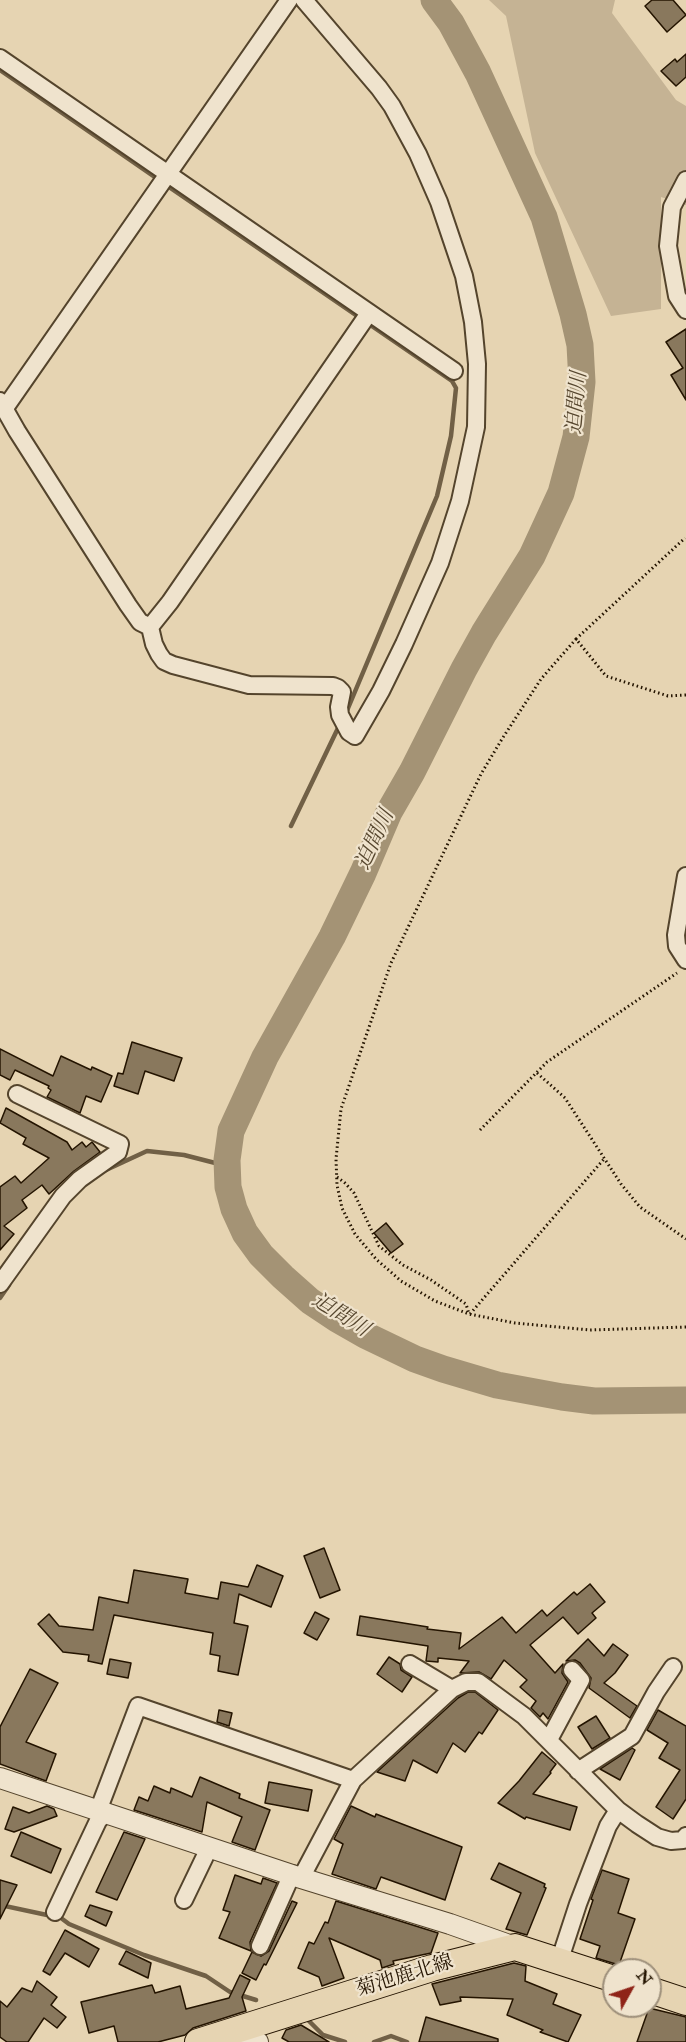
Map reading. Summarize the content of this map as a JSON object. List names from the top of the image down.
{
  "streets": {
    "main road": ["菊池鹿北線"]
  },
  "water": ["迫間川"],
  "north": "top right"
}
